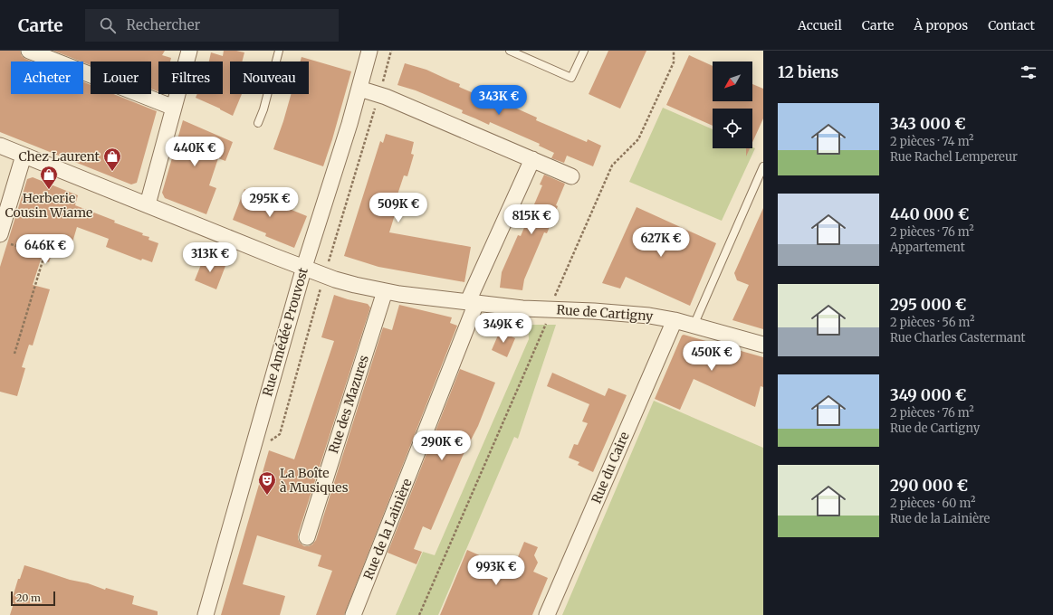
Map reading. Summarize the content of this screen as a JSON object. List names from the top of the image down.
{
  "streets": {
    "street": [
      "Rue de Cartigny",
      "Rue Amédée Prouvost",
      "Rue des Mazures",
      "Rue du Caire",
      "Rue de la Lainière"
    ]
  },
  "crossings": [
    ["Rue de Cartigny", "Rue Amédée Prouvost"],
    ["Rue de Cartigny", "Rue des Mazures"],
    ["Rue de Cartigny", "Rue du Caire"],
    ["Rue de Cartigny", "Rue de la Lainière"]
  ],
  "places": {
    "shop": ["Chez Laurent", "Herberie Cousin Wiame"],
    "theatre": ["La Boîte à Musiques"]
  },
  "scale_bar": "20 m",
  "north": "bottom left",
  "page": {
    "header": "Carte",
    "search": "Rechercher",
    "nav": [
      "Accueil",
      "Carte",
      "À propos",
      "Contact"
    ],
    "heading": "12 biens",
    "chip": [
      "Acheter",
      "Louer",
      "Filtres",
      "Nouveau"
    ],
    "price": [
      "343K €",
      "440K €",
      "295K €",
      "509K €",
      "815K €",
      "627K €",
      "646K €",
      "313K €",
      "349K €",
      "450K €",
      "290K €",
      "993K €"
    ],
    "list": [
      {
        "name": "343 000 €",
        "note": "2 pièces · 74 m² · Rue Rachel Lempereur"
      },
      {
        "name": "440 000 €",
        "note": "2 pièces · 76 m² · Appartement"
      },
      {
        "name": "295 000 €",
        "note": "2 pièces · 56 m² · Rue Charles Castermant"
      },
      {
        "name": "349 000 €",
        "note": "2 pièces · 76 m² · Rue de Cartigny"
      },
      {
        "name": "290 000 €",
        "note": "2 pièces · 60 m² · Rue de la Lainière"
      }
    ],
    "scale": "20 m"
  }
}
